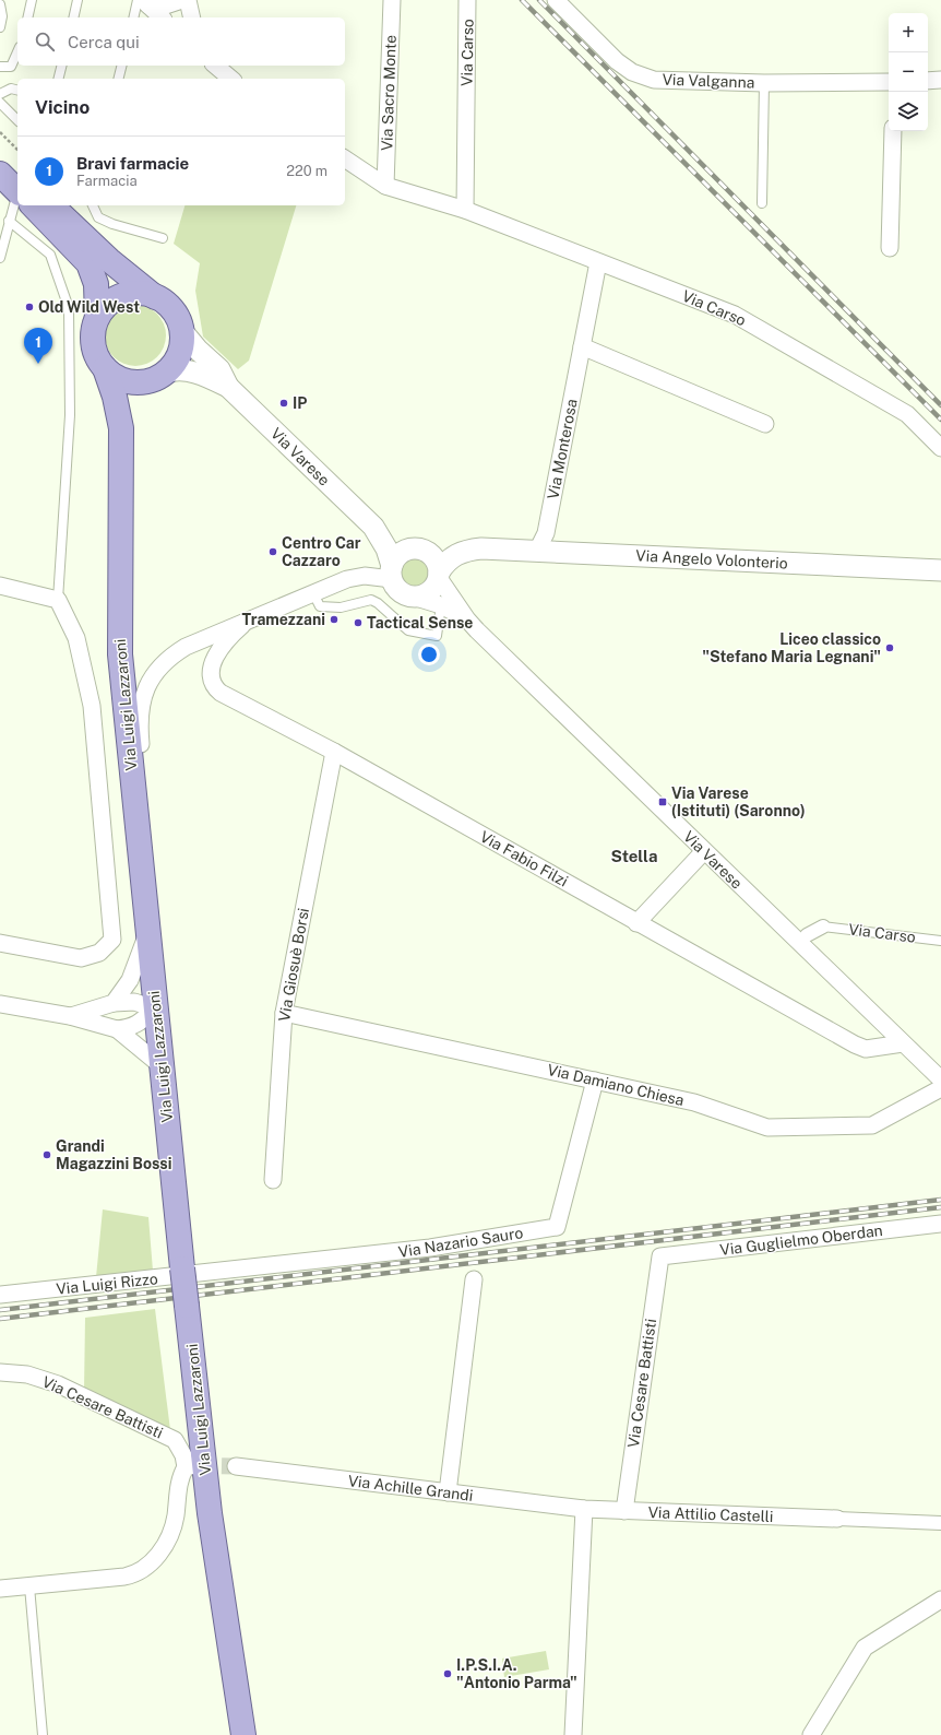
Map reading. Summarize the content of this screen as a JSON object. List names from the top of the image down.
{
  "streets": {
    "main road": ["Via Luigi Lazzaroni"],
    "street": [
      "Via Carso",
      "Via Valganna",
      "Via Sacro Monte",
      "Via Monterosa",
      "Via Varese",
      "Via Angelo Volonterio",
      "Via Fabio Filzi",
      "Via Giosuè Borsi",
      "Via Damiano Chiesa",
      "Via Guglielmo Oberdan",
      "Via Nazario Sauro",
      "Via Luigi Rizzo",
      "Via Cesare Battisti",
      "Via Achille Grandi",
      "Via Attilio Castelli"
    ]
  },
  "crossings": [
    ["Via Carso", "Via Sacro Monte"],
    ["Via Carso", "Via Monterosa"],
    ["Via Monterosa", "Via Angelo Volonterio"],
    ["Via Varese", "Via Angelo Volonterio"],
    ["Via Varese", "Via Luigi Lazzaroni"],
    ["Via Varese", "Via Fabio Filzi"],
    ["Via Fabio Filzi", "Via Giosuè Borsi"],
    ["Via Giosuè Borsi", "Via Damiano Chiesa"],
    ["Via Damiano Chiesa", "Via Nazario Sauro"],
    ["Via Guglielmo Oberdan", "Via Cesare Battisti"],
    ["Via Nazario Sauro", "Via Luigi Rizzo"],
    ["Via Cesare Battisti", "Via Attilio Castelli"],
    ["Via Achille Grandi", "Via Attilio Castelli"]
  ],
  "districts": ["Stella"],
  "places": {
    "other": [
      "Old Wild West",
      "IP",
      "Centro Car Cazzaro",
      "Tramezzani",
      "Tactical Sense",
      "Liceo classico \"Stefano Maria Legnani\"",
      "Grandi Magazzini Bossi",
      "I.P.S.I.A. \"Antonio Parma\""
    ],
    "transit": ["Via Varese (Istituti) (Saronno)"]
  },
  "page": {
    "map_buttons": ["+", "−"],
    "search": "Cerca qui",
    "heading": "Vicino",
    "list": [
      {
        "mark": "1",
        "name": "Bravi farmacie",
        "note": "Farmacia",
        "value": "220 m"
      }
    ],
    "pins": "1"
  }
}
